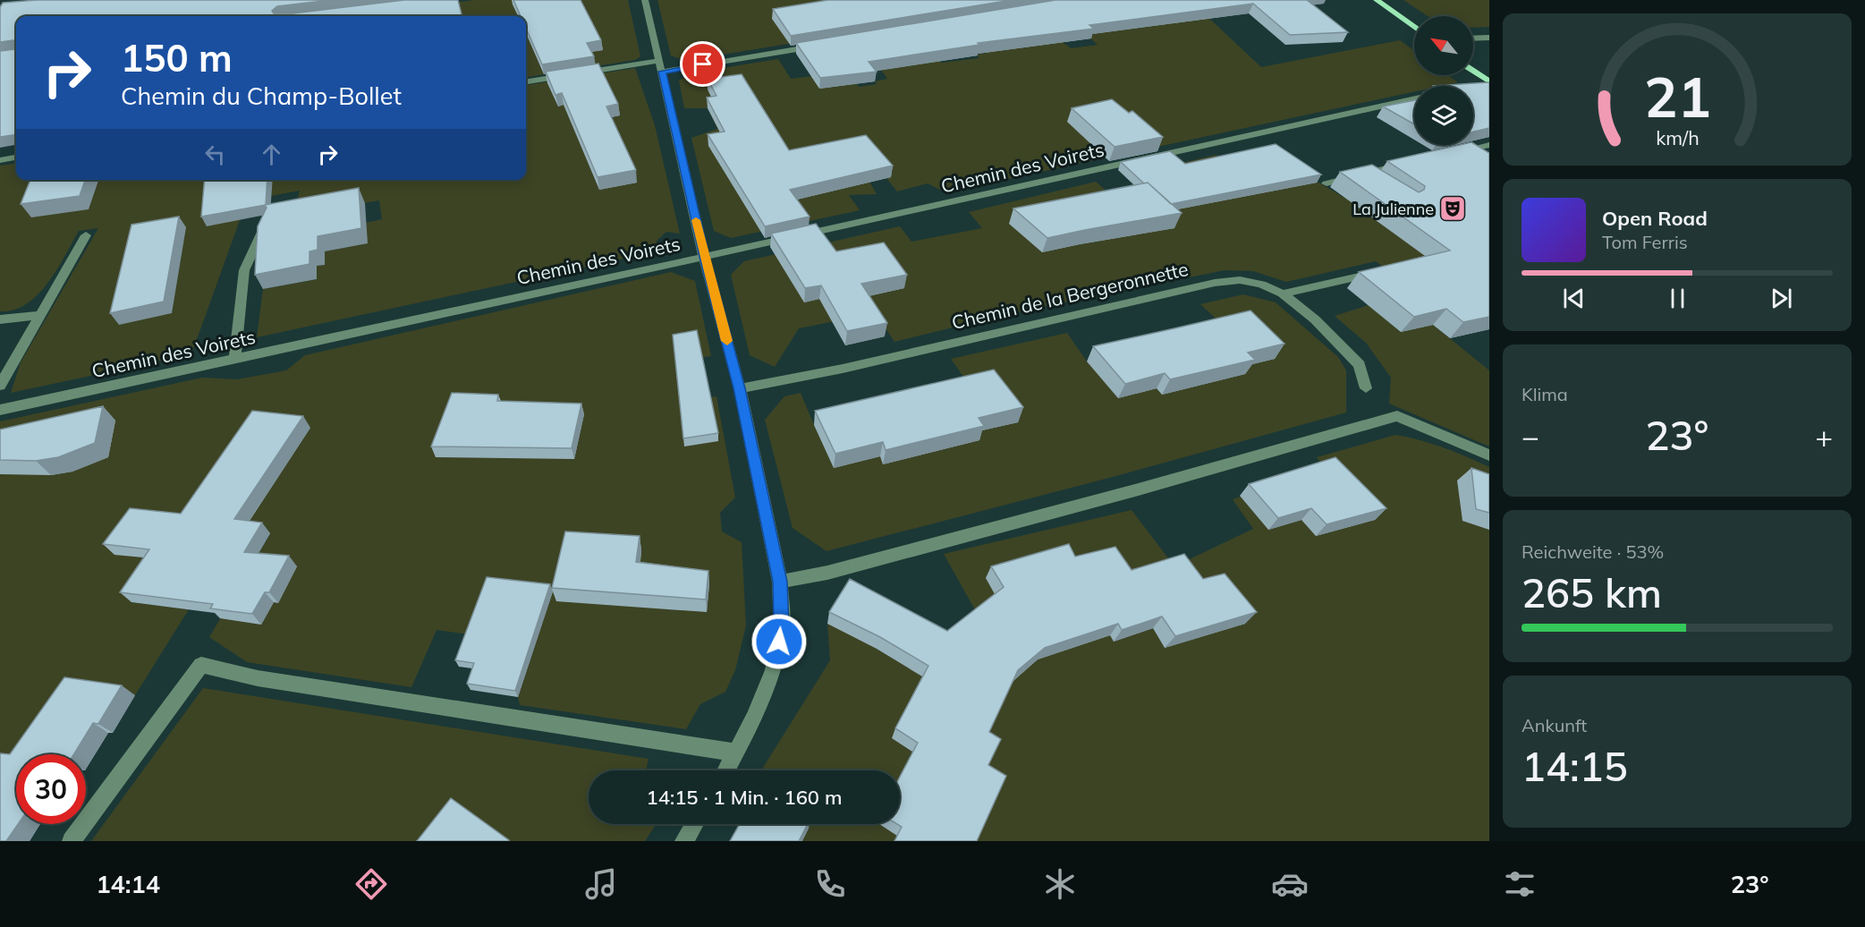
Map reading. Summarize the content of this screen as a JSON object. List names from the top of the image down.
{
  "streets": {
    "street": ["Chemin des Voirets", "Chemin de la Bergeronnette"]
  },
  "places": {
    "theatre": ["La Julienne"]
  },
  "north": "top left",
  "page": {
    "turn": ["150 m", "Chemin du Champ-Bollet"],
    "song": ["Open Road", "Tom Ferris"],
    "tile": [
      "Klima",
      ["Reichweite · 53%", "265 km"],
      ["Ankunft", "14:15"]
    ],
    "heat": ["−", "23°", "+"],
    "limit": "30",
    "trip": "14:15 · 1 Min. · 160 m",
    "tabs": ["14:14", "23°"],
    "gauge": ["21", "km/h"]
  }
}
